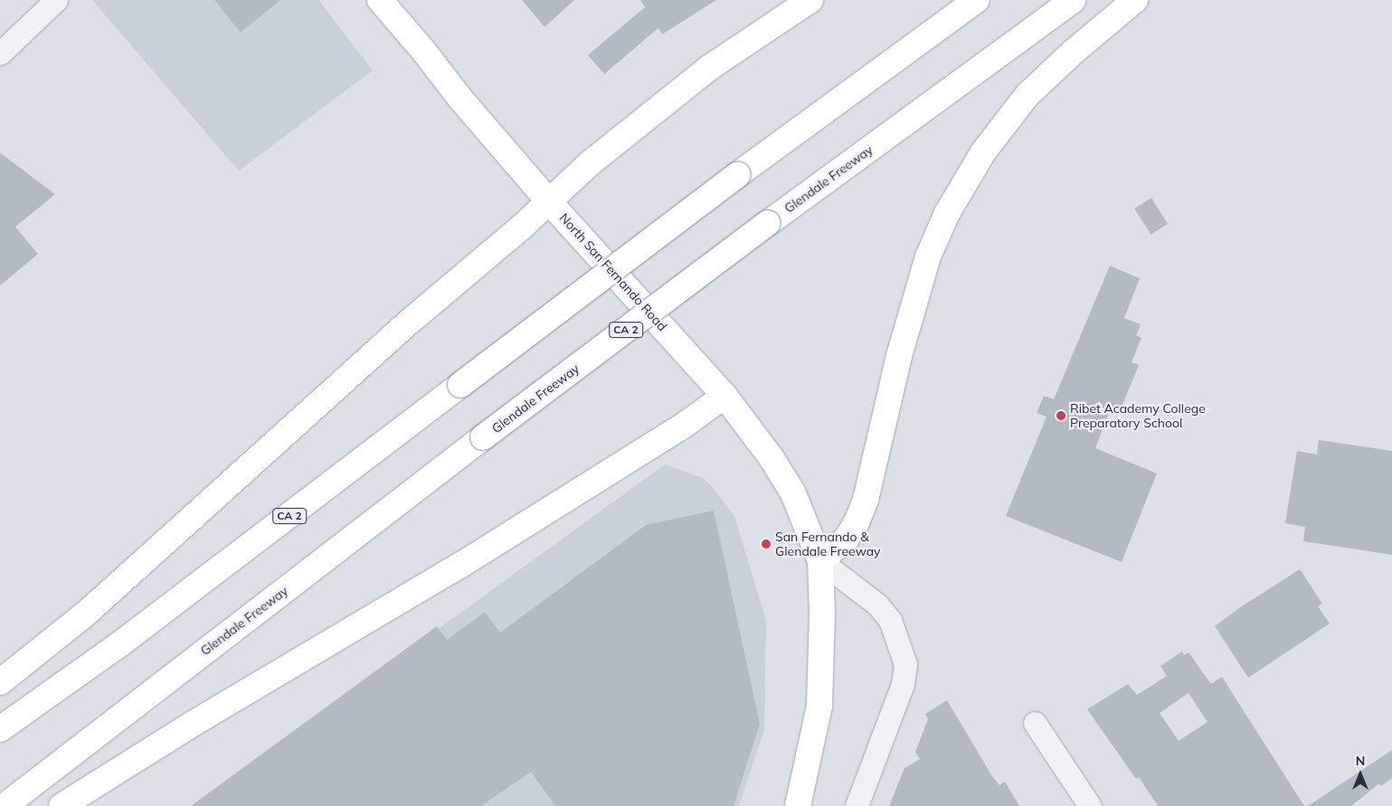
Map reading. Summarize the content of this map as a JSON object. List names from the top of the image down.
{
  "streets": {
    "main road": ["Glendale Freeway", "North San Fernando Road", "CA 2"]
  },
  "places": ["Ribet Academy College Preparatory School", "San Fernando & Glendale Freeway"],
  "north": "top"
}
